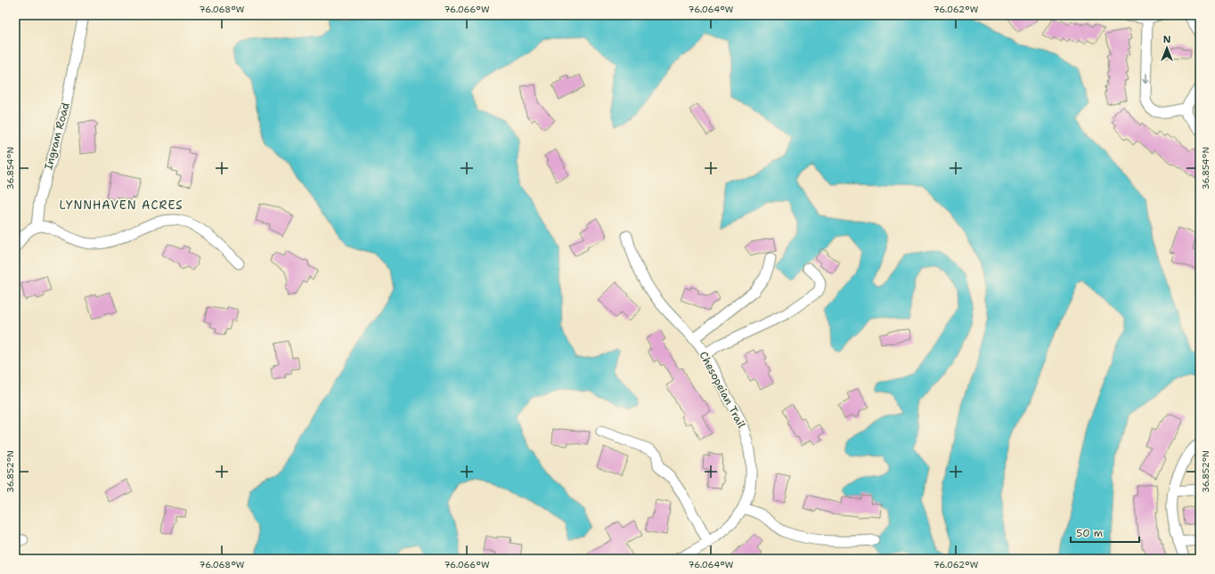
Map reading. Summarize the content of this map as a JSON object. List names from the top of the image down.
{
  "streets": {
    "street": ["Ingram Road", "Chesopeian Trail"]
  },
  "districts": ["LYNNHAVEN ACRES"],
  "scale_bar": "50 m",
  "north": "top",
  "coordinates": [
    "76.068°W",
    "76.066°W",
    "76.064°W",
    "76.062°W",
    "36.854°N",
    "36.852°N"
  ]
}
